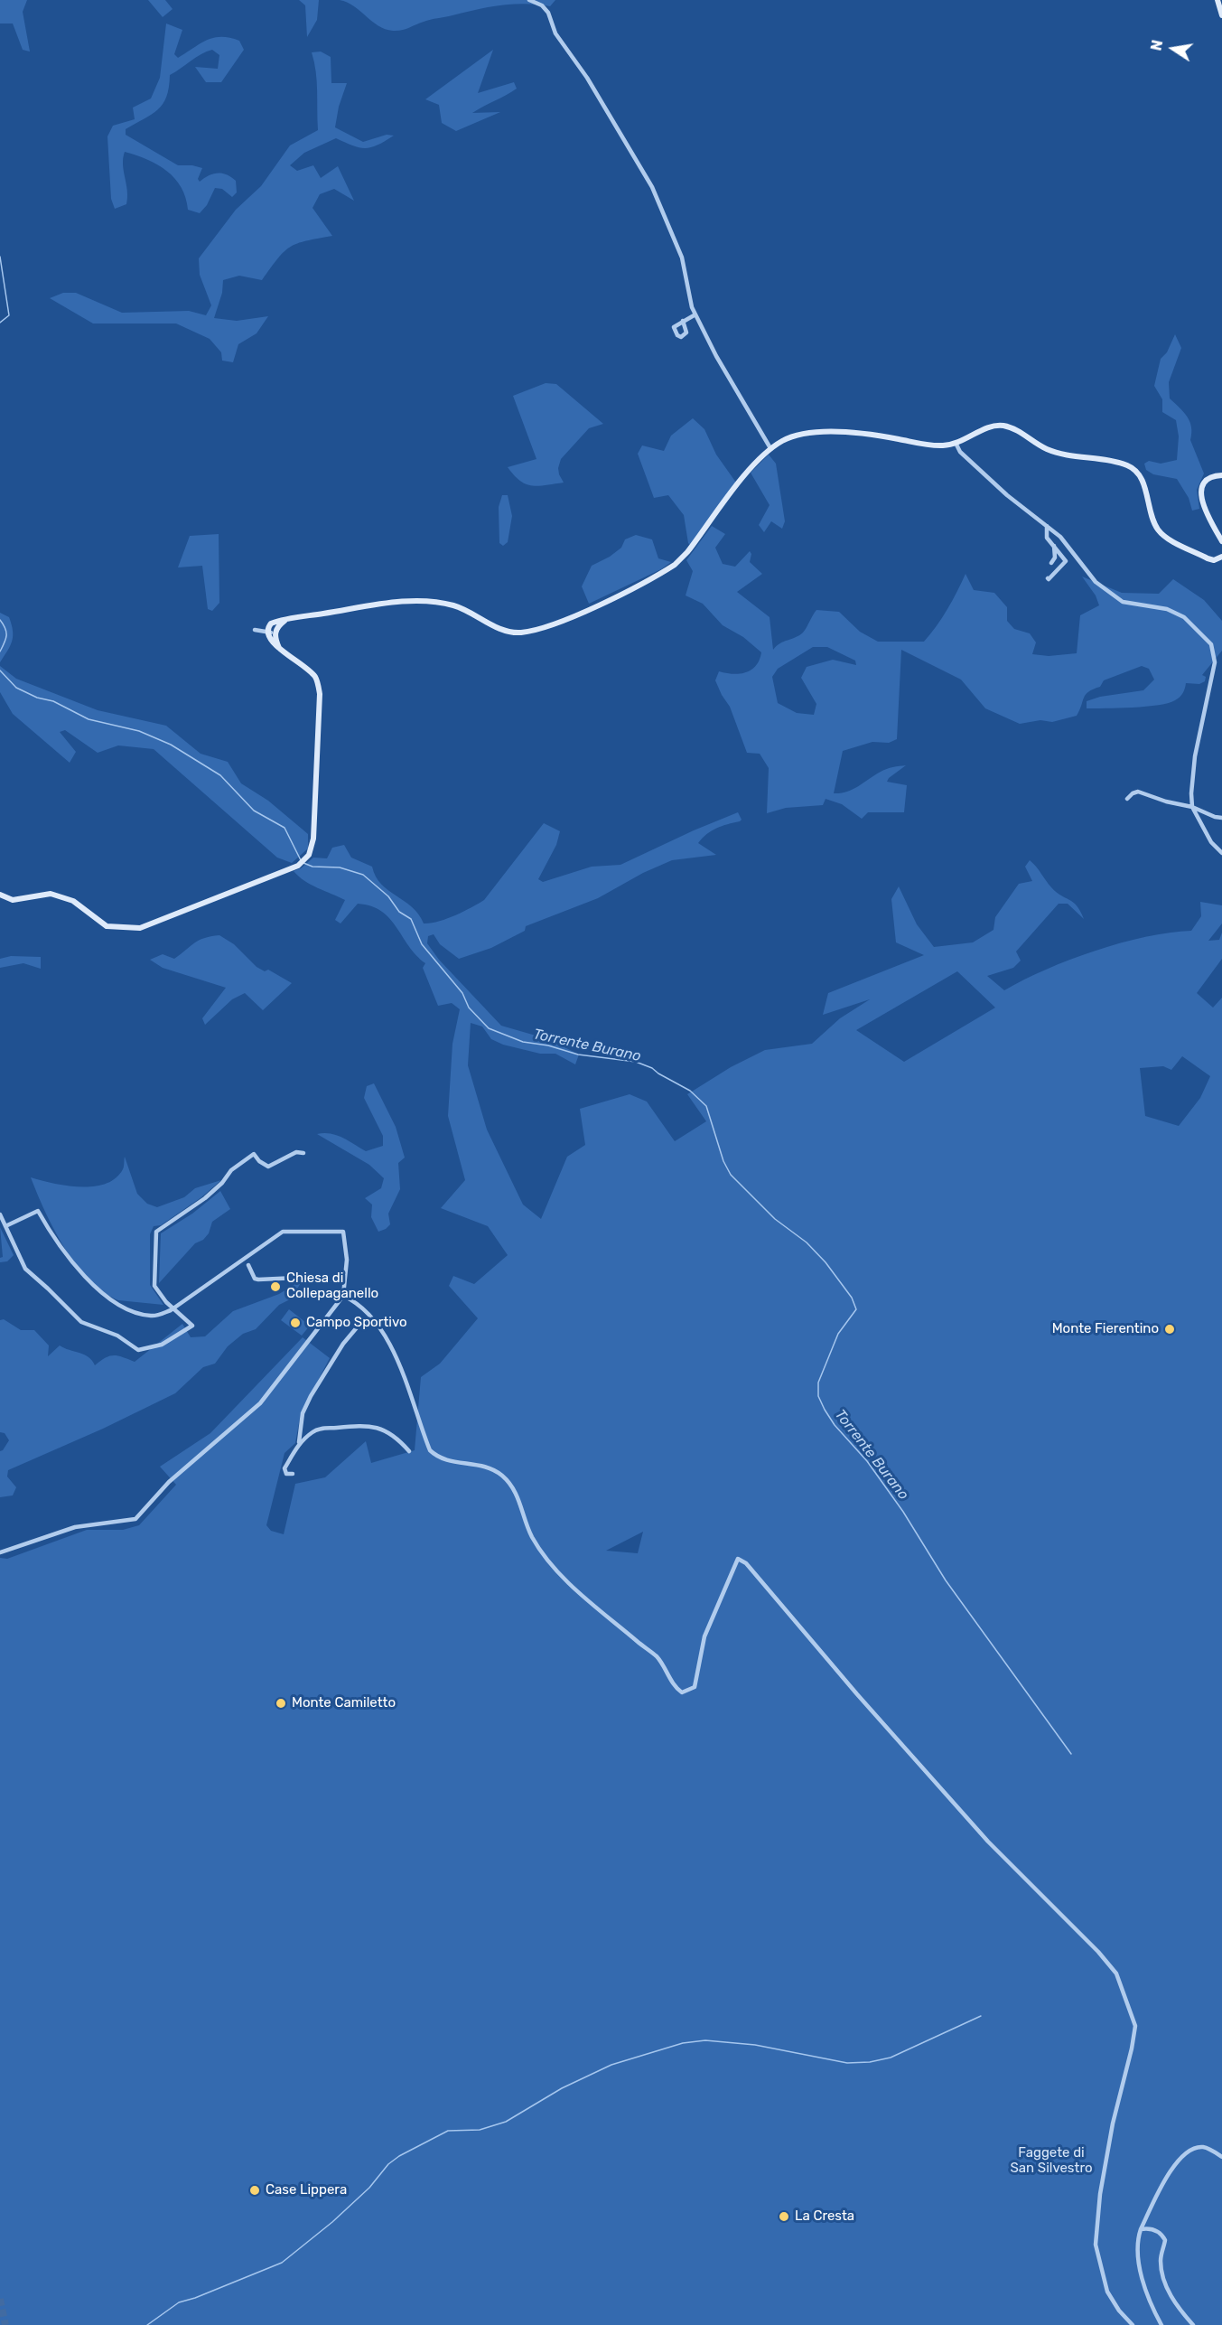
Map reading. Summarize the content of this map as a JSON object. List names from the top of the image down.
{
  "water": ["Torrente Burano"],
  "parks": ["Faggete di San Silvestro"],
  "places": [
    "Chiesa di Collepaganello",
    "Campo Sportivo",
    "Monte Fierentino",
    "Monte Camiletto",
    "Case Lippera",
    "La Cresta"
  ],
  "north": "left"
}
